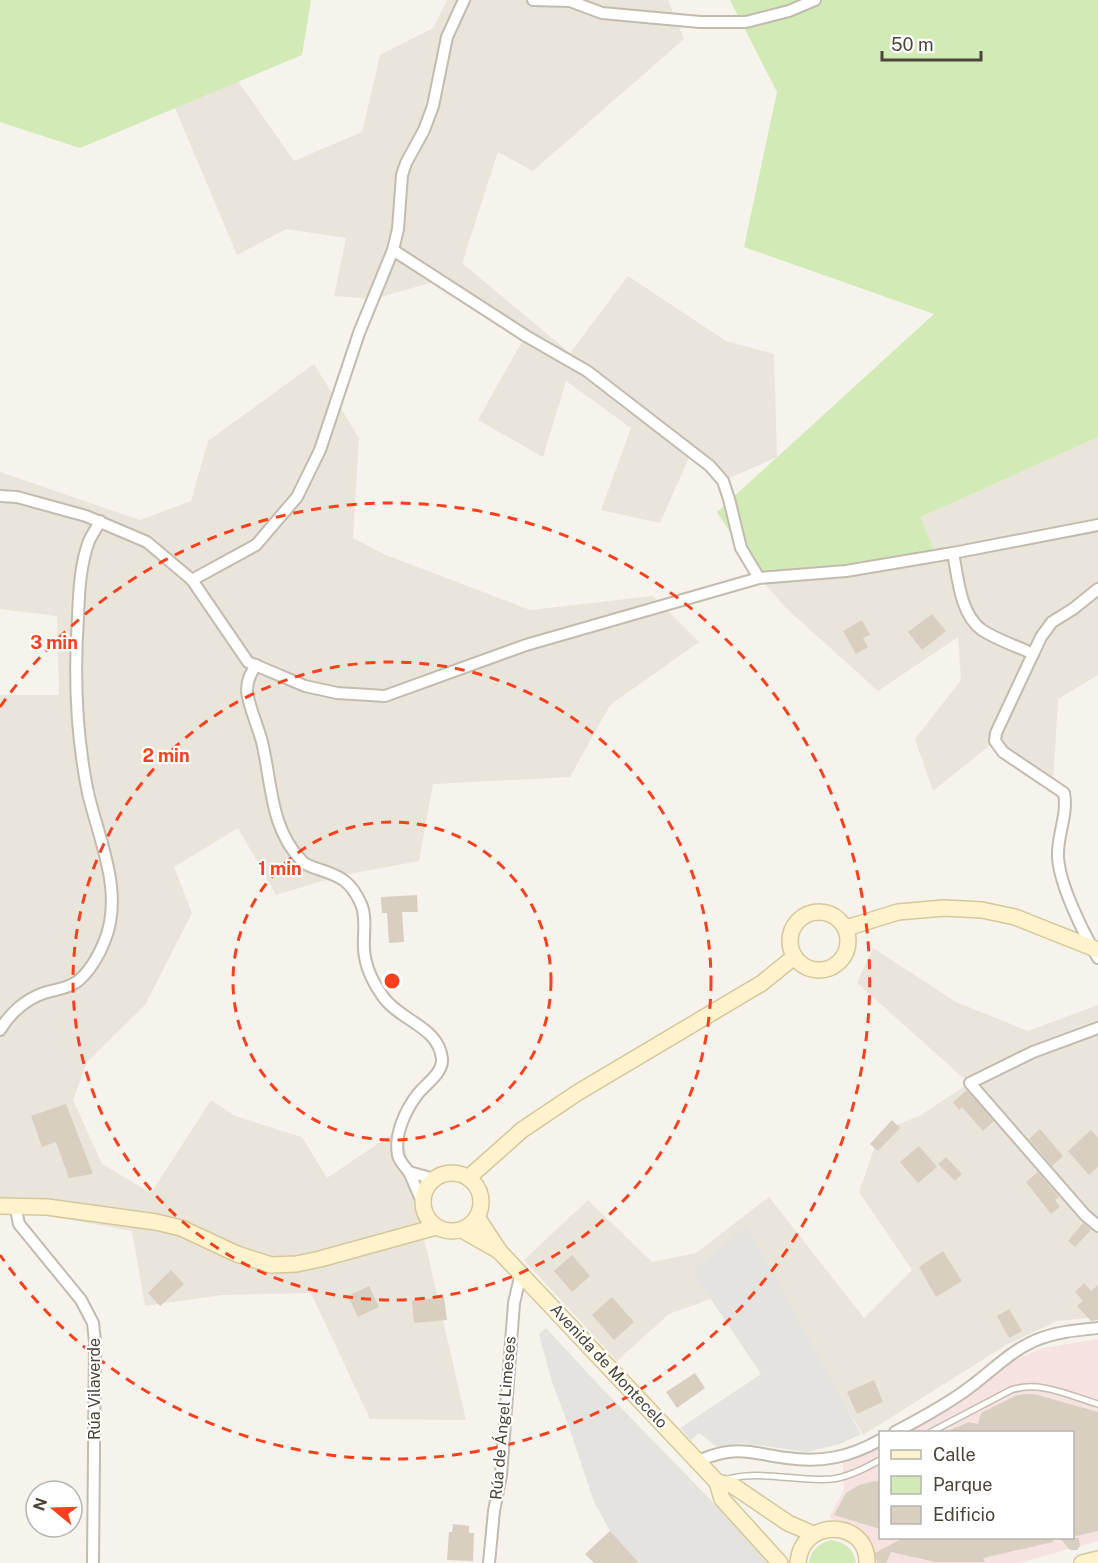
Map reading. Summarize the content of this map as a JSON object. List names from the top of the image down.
{
  "streets": {
    "street": ["Avenida de Montecelo", "Rúa Vilaverde", "Rúa de Ángel Limeses"]
  },
  "crossings": [
    ["Avenida de Montecelo", "Rúa de Ángel Limeses"]
  ],
  "legend": ["Calle", "Parque", "Edificio"],
  "scale_bar": "50 m",
  "north": "left",
  "rings": ["3 min", "2 min", "1 min"]
}
